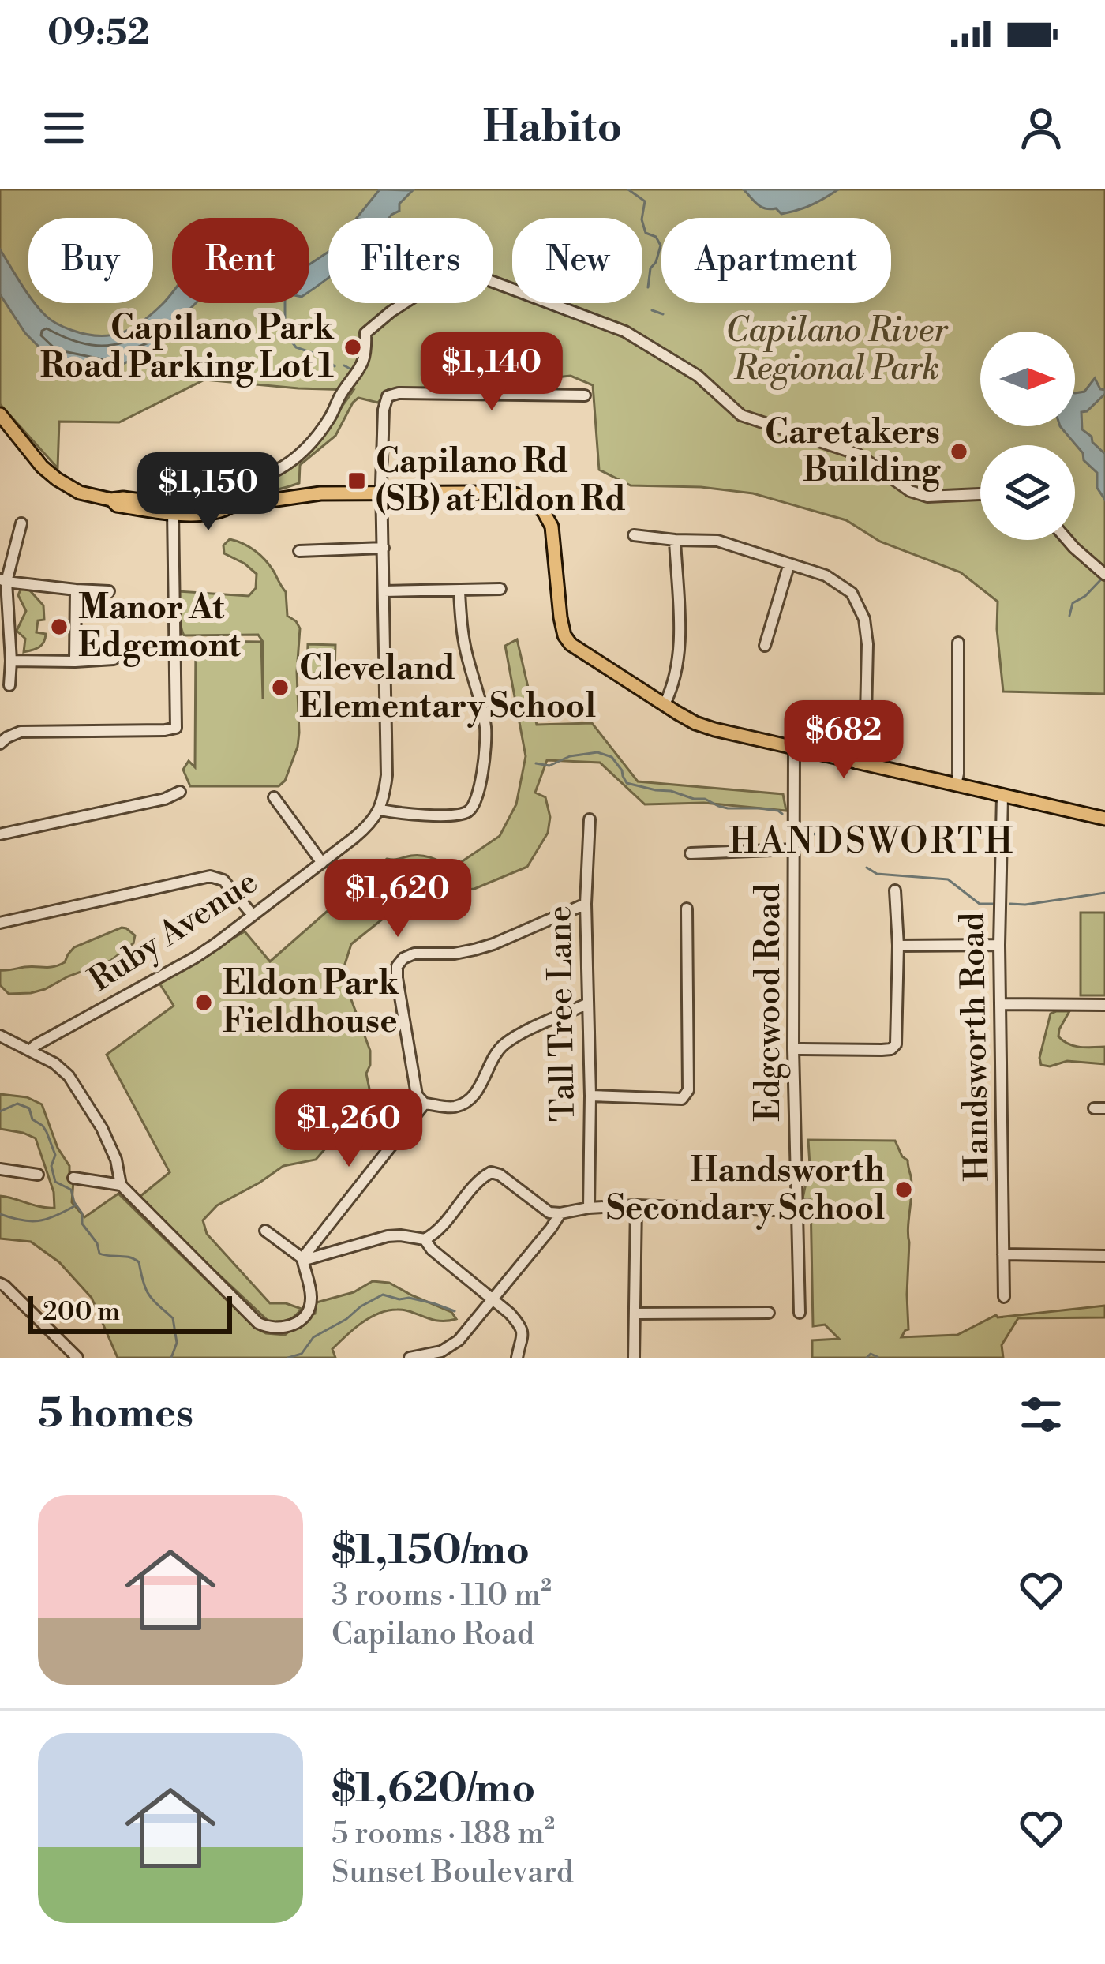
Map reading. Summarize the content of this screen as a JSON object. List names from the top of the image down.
{
  "streets": {
    "street": [
      "Ruby Avenue",
      "Edgewood Road",
      "Tall Tree Lane",
      "Handsworth Road"
    ]
  },
  "districts": ["HANDSWORTH"],
  "parks": ["Capilano River Regional Park"],
  "places": {
    "other": [
      "Capilano Park Road Parking Lot 1",
      "Caretakers Building",
      "Manor At Edgemont",
      "Cleveland Elementary School",
      "Eldon Park Fieldhouse",
      "Handsworth Secondary School"
    ],
    "transit": ["Capilano Rd (SB) at Eldon Rd"]
  },
  "scale_bar": "200 m",
  "north": "right",
  "page": {
    "status": "09:52",
    "header": "Habito",
    "chip": [
      "Buy",
      "Rent",
      "Filters",
      "New",
      "Apartment"
    ],
    "price": [
      "$1,140",
      "$1,150",
      "$682",
      "$1,620",
      "$1,260"
    ],
    "scale": "200 m",
    "heading": "5 homes",
    "list": [
      {
        "name": "$1,150/mo",
        "note": "3 rooms · 110 m² · Capilano Road"
      },
      {
        "name": "$1,620/mo",
        "note": "5 rooms · 188 m² · Sunset Boulevard"
      }
    ]
  }
}
